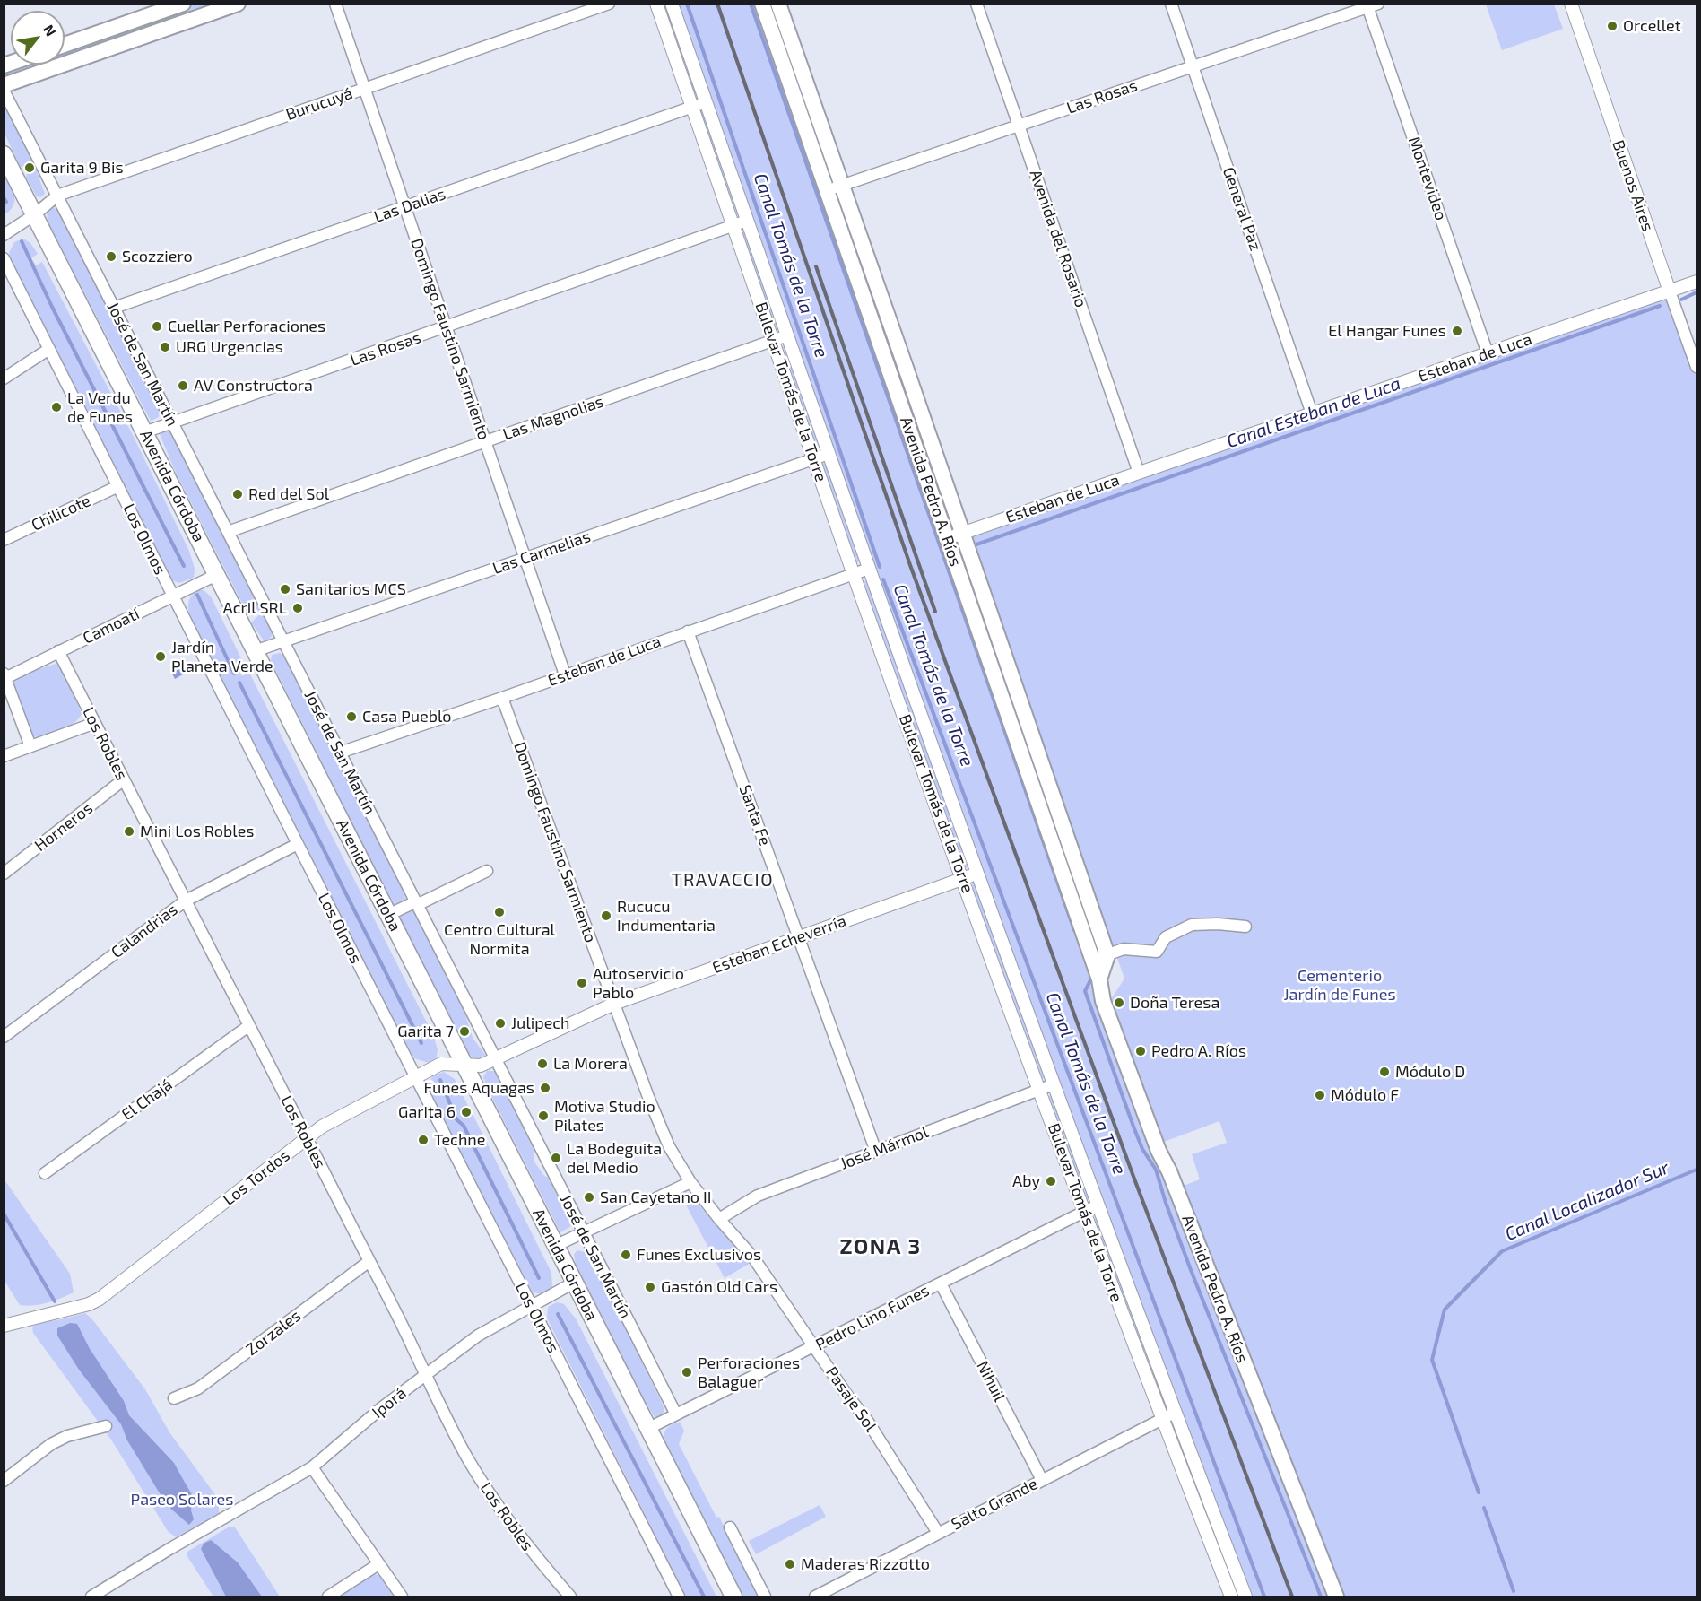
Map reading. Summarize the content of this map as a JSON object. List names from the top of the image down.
{
  "streets": {
    "main road": ["Avenida Córdoba", "Avenida Pedro A. Ríos"],
    "street": [
      "Las Rosas",
      "Burucuyá",
      "Montevideo",
      "Buenos Aires",
      "Las Dalias",
      "General Paz",
      "Avenida del Rosario",
      "Domingo Faustino Sarmiento",
      "Esteban de Luca",
      "José de San Martín",
      "Bulevar Tomás de la Torre",
      "Las Magnolias",
      "Chilicote",
      "Los Olmos",
      "Las Carmelias",
      "Camoatí",
      "Los Robles",
      "Santa Fe",
      "Horneros",
      "Calandrias",
      "Esteban Echeverría",
      "El Chajá",
      "José Mármol",
      "Los Tordos",
      "Pedro Lino Funes",
      "Zorzales",
      "Nihuil",
      "Pasaje Sol",
      "Iporá",
      "Salto Grande"
    ]
  },
  "crossings": [
    ["Las Rosas", "Montevideo"],
    ["Las Rosas", "General Paz"],
    ["Las Rosas", "Avenida del Rosario"],
    ["Las Rosas", "Domingo Faustino Sarmiento"],
    ["Las Rosas", "José de San Martín"],
    ["Las Rosas", "Bulevar Tomás de la Torre"],
    ["Las Rosas", "Avenida Córdoba"],
    ["Las Rosas", "Avenida Pedro A. Ríos"],
    ["Burucuyá", "Domingo Faustino Sarmiento"],
    ["Burucuyá", "José de San Martín"],
    ["Burucuyá", "Avenida Córdoba"],
    ["Montevideo", "Esteban de Luca"],
    ["Buenos Aires", "Esteban de Luca"],
    ["Las Dalias", "Domingo Faustino Sarmiento"],
    ["Las Dalias", "José de San Martín"],
    ["Las Dalias", "Bulevar Tomás de la Torre"],
    ["General Paz", "Esteban de Luca"],
    ["Avenida del Rosario", "Esteban de Luca"],
    ["Domingo Faustino Sarmiento", "Esteban de Luca"],
    ["Domingo Faustino Sarmiento", "Las Magnolias"],
    ["Domingo Faustino Sarmiento", "Las Carmelias"],
    ["Domingo Faustino Sarmiento", "Esteban Echeverría"],
    ["Domingo Faustino Sarmiento", "José Mármol"],
    ["Domingo Faustino Sarmiento", "Pasaje Sol"],
    ["Esteban de Luca", "José de San Martín"],
    ["Esteban de Luca", "Bulevar Tomás de la Torre"],
    ["Esteban de Luca", "Avenida Pedro A. Ríos"],
    ["Esteban de Luca", "Santa Fe"],
    ["José de San Martín", "Las Magnolias"],
    ["José de San Martín", "Las Carmelias"],
    ["José de San Martín", "Esteban Echeverría"],
    ["José de San Martín", "Pedro Lino Funes"],
    ["Bulevar Tomás de la Torre", "Las Magnolias"],
    ["Bulevar Tomás de la Torre", "Las Carmelias"],
    ["Bulevar Tomás de la Torre", "Esteban Echeverría"],
    ["Bulevar Tomás de la Torre", "José Mármol"],
    ["Bulevar Tomás de la Torre", "Pedro Lino Funes"],
    ["Bulevar Tomás de la Torre", "Salto Grande"],
    ["Avenida Córdoba", "Las Carmelias"],
    ["Avenida Córdoba", "Camoatí"],
    ["Avenida Córdoba", "Esteban Echeverría"],
    ["Avenida Córdoba", "Los Tordos"],
    ["Avenida Córdoba", "Pedro Lino Funes"],
    ["Avenida Córdoba", "Iporá"],
    ["Chilicote", "Los Olmos"],
    ["Los Olmos", "Camoatí"],
    ["Los Olmos", "Calandrias"],
    ["Los Olmos", "Los Tordos"],
    ["Los Olmos", "Iporá"],
    ["Camoatí", "Los Robles"],
    ["Los Robles", "Horneros"],
    ["Los Robles", "Calandrias"],
    ["Los Robles", "El Chajá"],
    ["Los Robles", "Los Tordos"],
    ["Los Robles", "Zorzales"],
    ["Los Robles", "Iporá"],
    ["Santa Fe", "Esteban Echeverría"],
    ["Santa Fe", "José Mármol"],
    ["Esteban Echeverría", "Los Tordos"],
    ["José Mármol", "Pasaje Sol"],
    ["Pedro Lino Funes", "Nihuil"],
    ["Pedro Lino Funes", "Pasaje Sol"],
    ["Nihuil", "Salto Grande"],
    ["Pasaje Sol", "Salto Grande"]
  ],
  "districts": ["TRAVACCIO", "ZONA 3"],
  "water": ["Canal Tomás de la Torre", "Canal Esteban de Luca", "Canal Localizador Sur"],
  "parks": ["Cementerio Jardín de Funes", "Paseo Solares"],
  "places": [
    "Orcellet",
    "Garita 9 Bis",
    "Scozziero",
    "Cuellar Perforaciones",
    "El Hangar Funes",
    "URG Urgencias",
    "AV Constructora",
    "La Verdu de Funes",
    "Red del Sol",
    "Sanitarios MCS",
    "Acril SRL",
    "Jardín Planeta Verde",
    "Casa Pueblo",
    "Mini Los Robles",
    "Centro Cultural Normita",
    "Rucucu Indumentaria",
    "Autoservicio Pablo",
    "Doña Teresa",
    "Julipech",
    "Garita 7",
    "Pedro A. Ríos",
    "La Morera",
    "Módulo D",
    "Funes Aquagas",
    "Módulo F",
    "Garita 6",
    "Motiva Studio Pilates",
    "Techne",
    "La Bodeguita del Medio",
    "Aby",
    "San Cayetano II",
    "Funes Exclusivos",
    "Gastón Old Cars",
    "Perforaciones Balaguer",
    "Maderas Rizzotto"
  ],
  "north": "top right"
}
